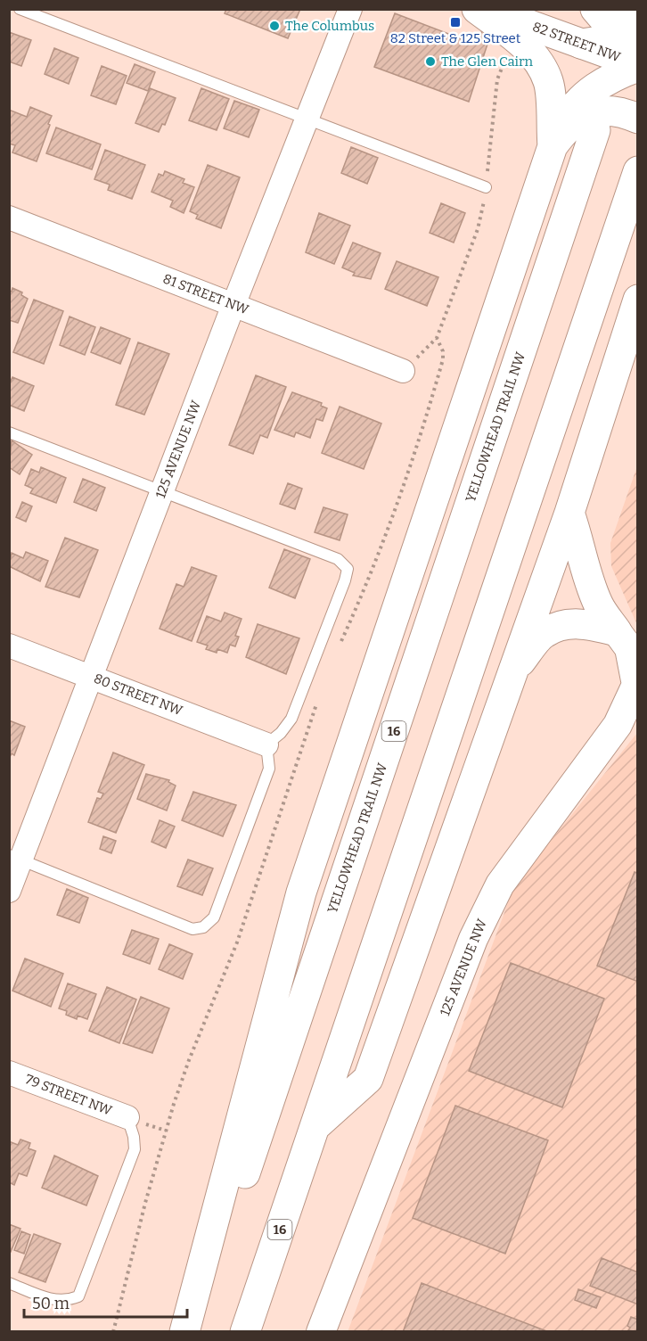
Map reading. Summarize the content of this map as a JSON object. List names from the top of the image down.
{
  "streets": {
    "main road": ["82 STREET NW", "YELLOWHEAD TRAIL NW", "16"],
    "street": [
      "81 STREET NW",
      "125 AVENUE NW",
      "80 STREET NW",
      "79 STREET NW"
    ]
  },
  "crossings": [
    ["81 STREET NW", "125 AVENUE NW"],
    ["125 AVENUE NW", "80 STREET NW"]
  ],
  "places": {
    "transit": ["82 Street & 125 Street"],
    "other": ["The Columbus", "The Glen Cairn"]
  },
  "scale_bar": "50 m"
}
